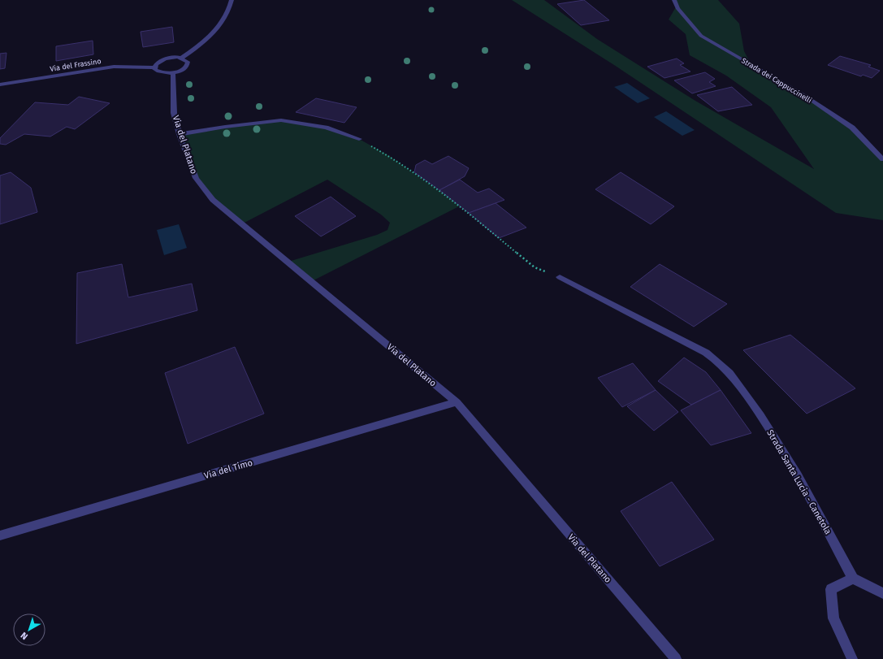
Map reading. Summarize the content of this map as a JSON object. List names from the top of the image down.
{
  "streets": {
    "street": [
      "Via del Frassino",
      "Strada dei Cappuccinelli",
      "Via del Platano",
      "Via del Timo",
      "Strada Santa Lucia - Canetola"
    ]
  },
  "crossings": [
    ["Via del Frassino", "Via del Platano"],
    ["Via del Platano", "Via del Timo"]
  ],
  "north": "bottom left"
}
